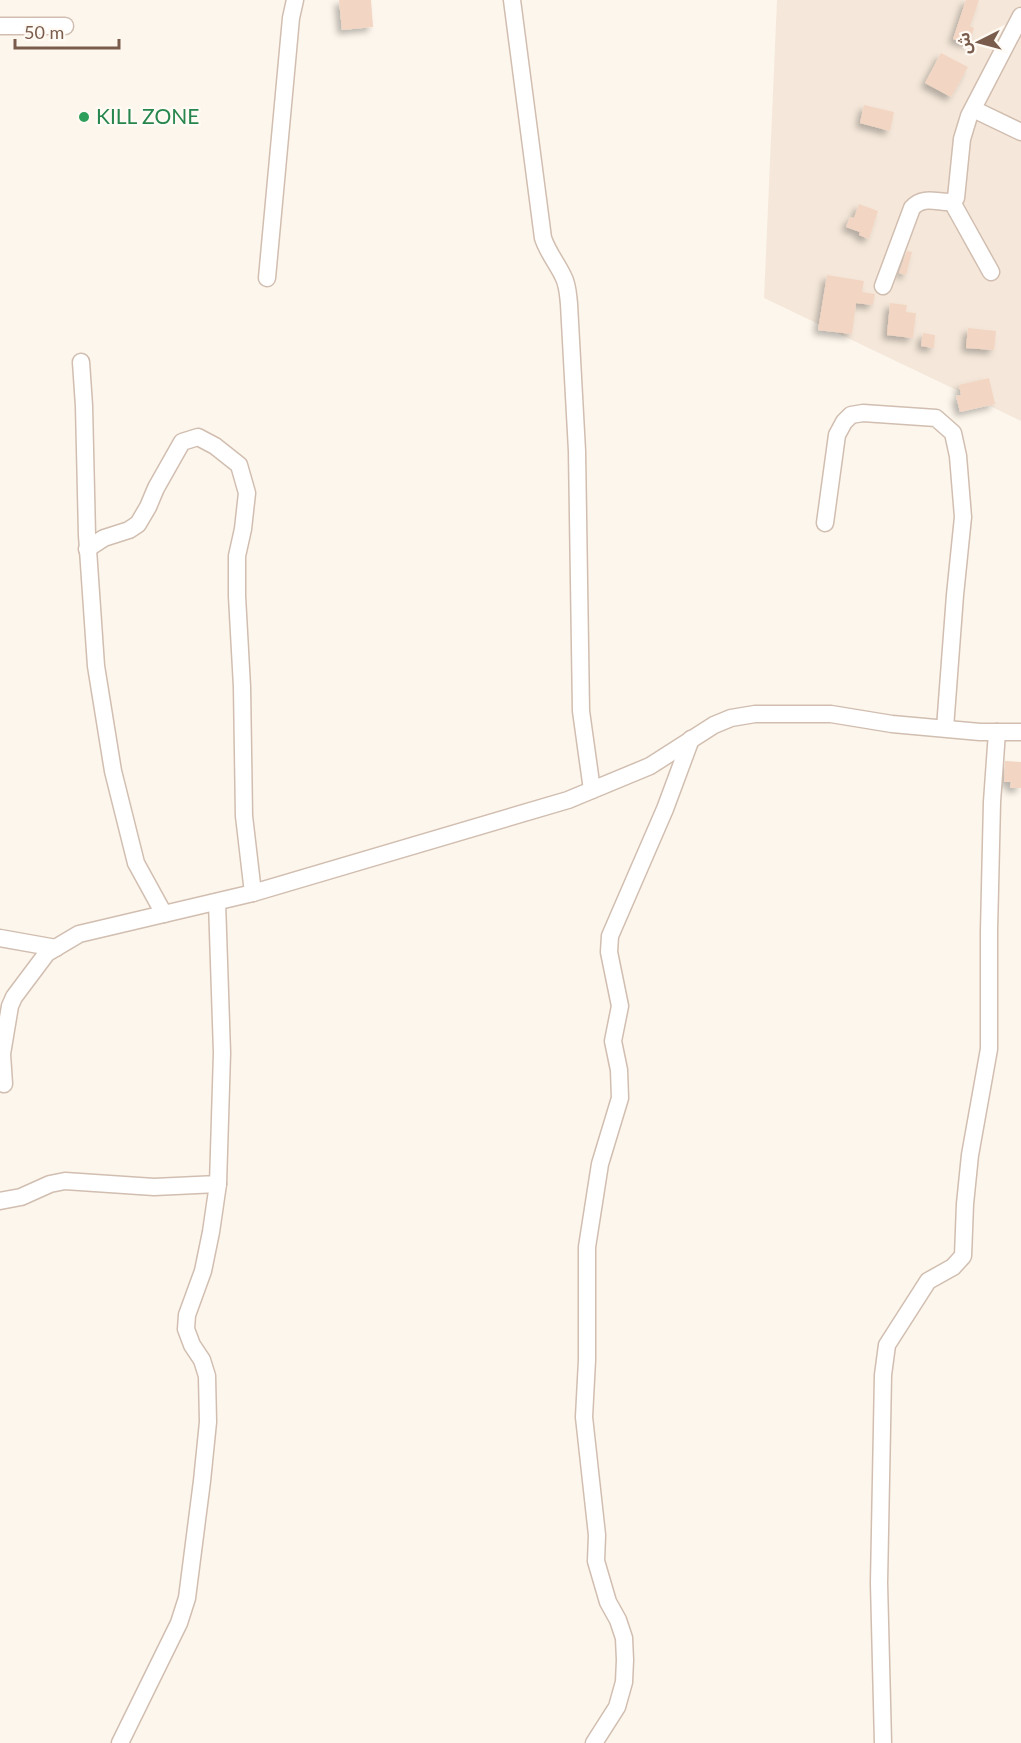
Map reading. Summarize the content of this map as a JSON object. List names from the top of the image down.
{
  "places": ["KILL ZONE"],
  "scale_bar": "50 m",
  "north": "left"
}
